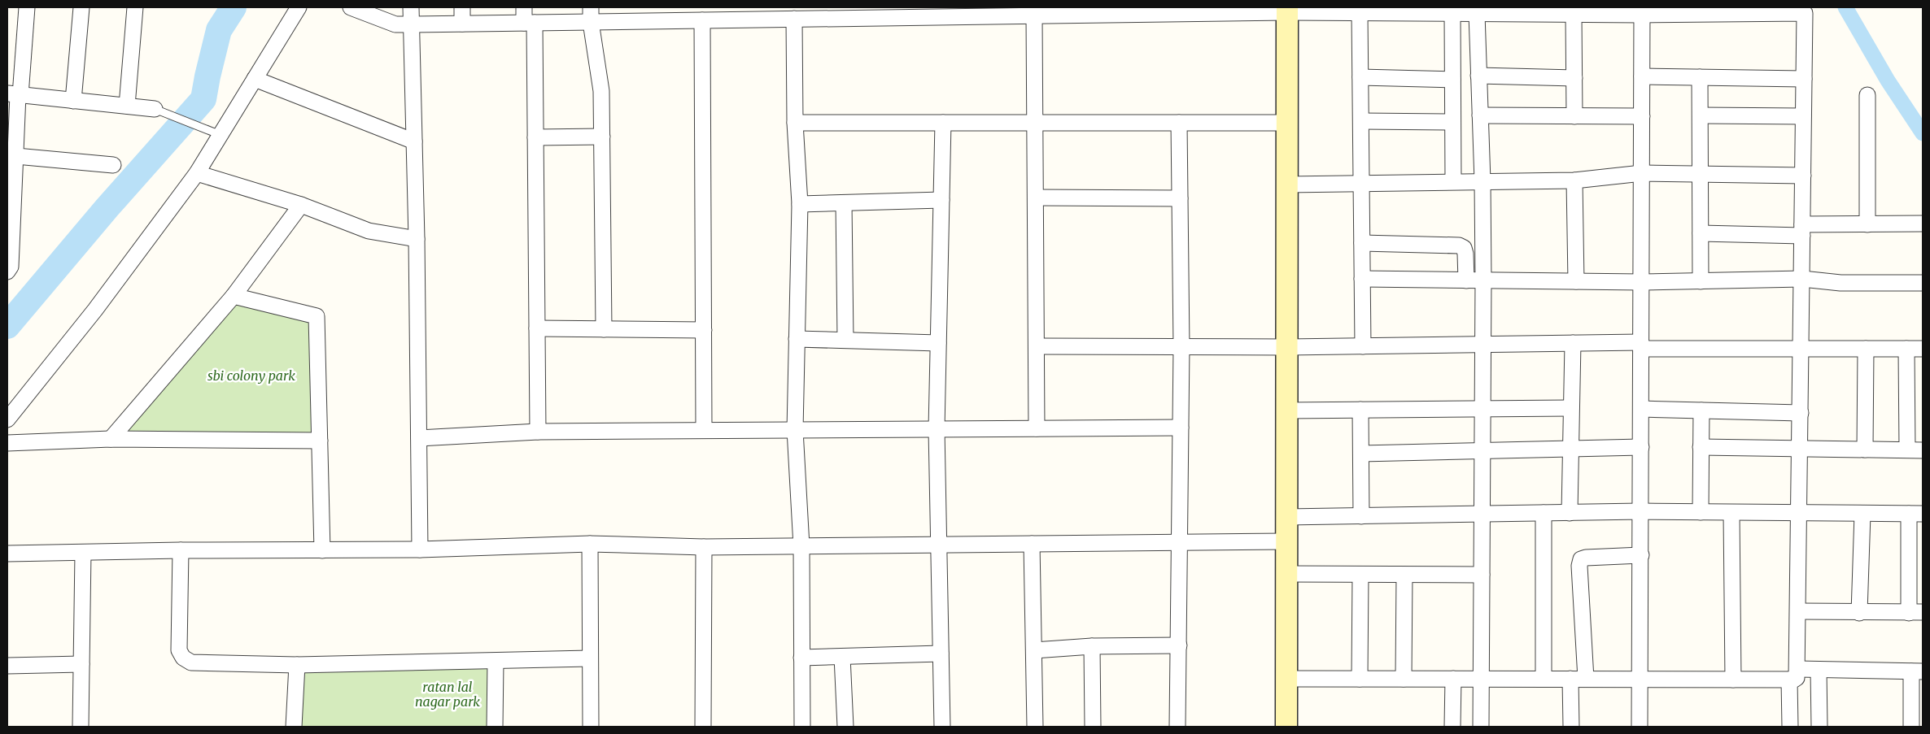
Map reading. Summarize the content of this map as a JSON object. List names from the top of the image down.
{
  "parks": ["sbi colony park", "ratan lal nagar park"]
}
